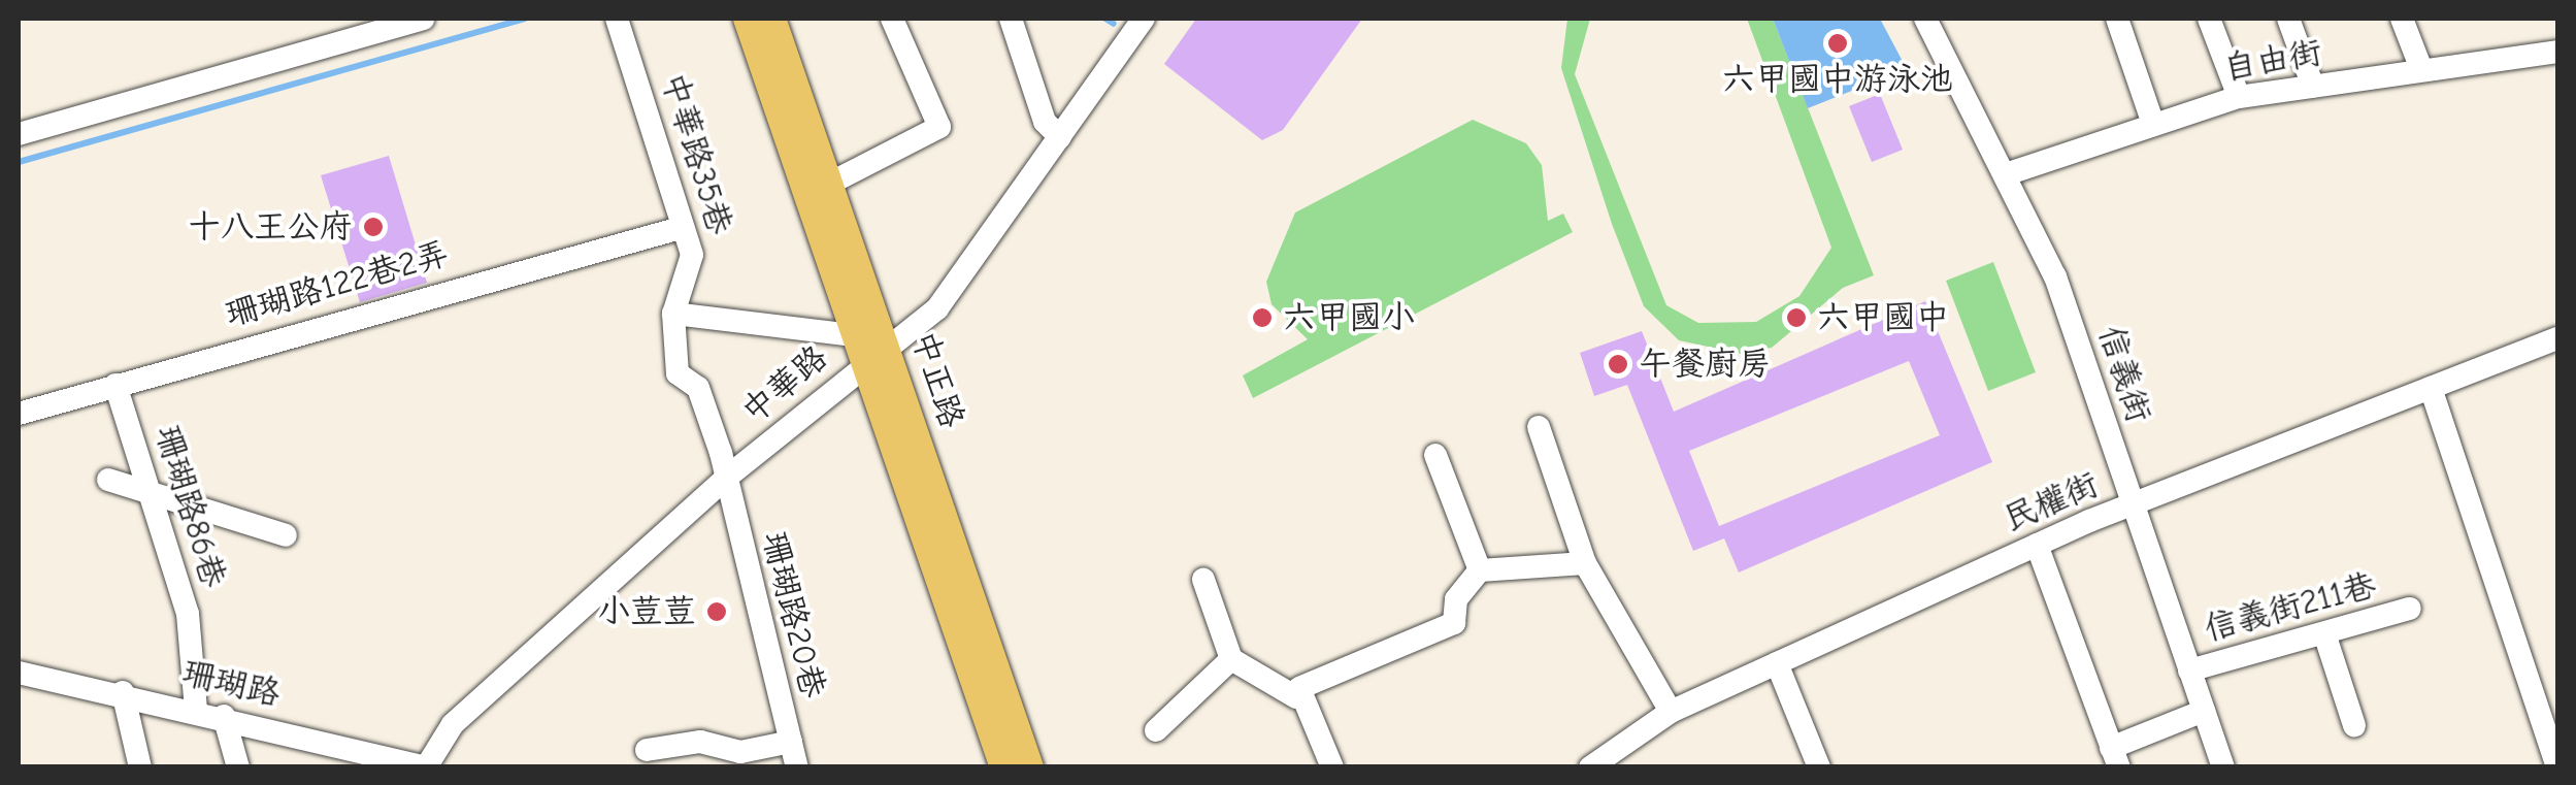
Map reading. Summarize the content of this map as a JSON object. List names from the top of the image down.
{
  "streets": {
    "main road": ["中正路"],
    "street": [
      "自由街",
      "中華路35巷",
      "珊瑚路122巷2弄",
      "信義街",
      "中華路",
      "民權街",
      "珊瑚路86巷",
      "信義街211巷",
      "珊瑚路20巷",
      "珊瑚路"
    ]
  },
  "crossings": [
    ["自由街", "信義街"],
    ["中華路35巷", "珊瑚路122巷2弄"],
    ["中華路35巷", "中華路"],
    ["中華路35巷", "珊瑚路20巷"],
    ["珊瑚路122巷2弄", "珊瑚路86巷"],
    ["信義街", "民權街"],
    ["信義街", "信義街211巷"],
    ["中正路", "中華路"],
    ["中華路", "珊瑚路20巷"],
    ["中華路", "珊瑚路"],
    ["珊瑚路86巷", "珊瑚路"]
  ],
  "places": [
    "六甲國中游泳池",
    "十八王公府",
    "六甲國小",
    "六甲國中",
    "午餐廚房",
    "小荳荳"
  ]
}
